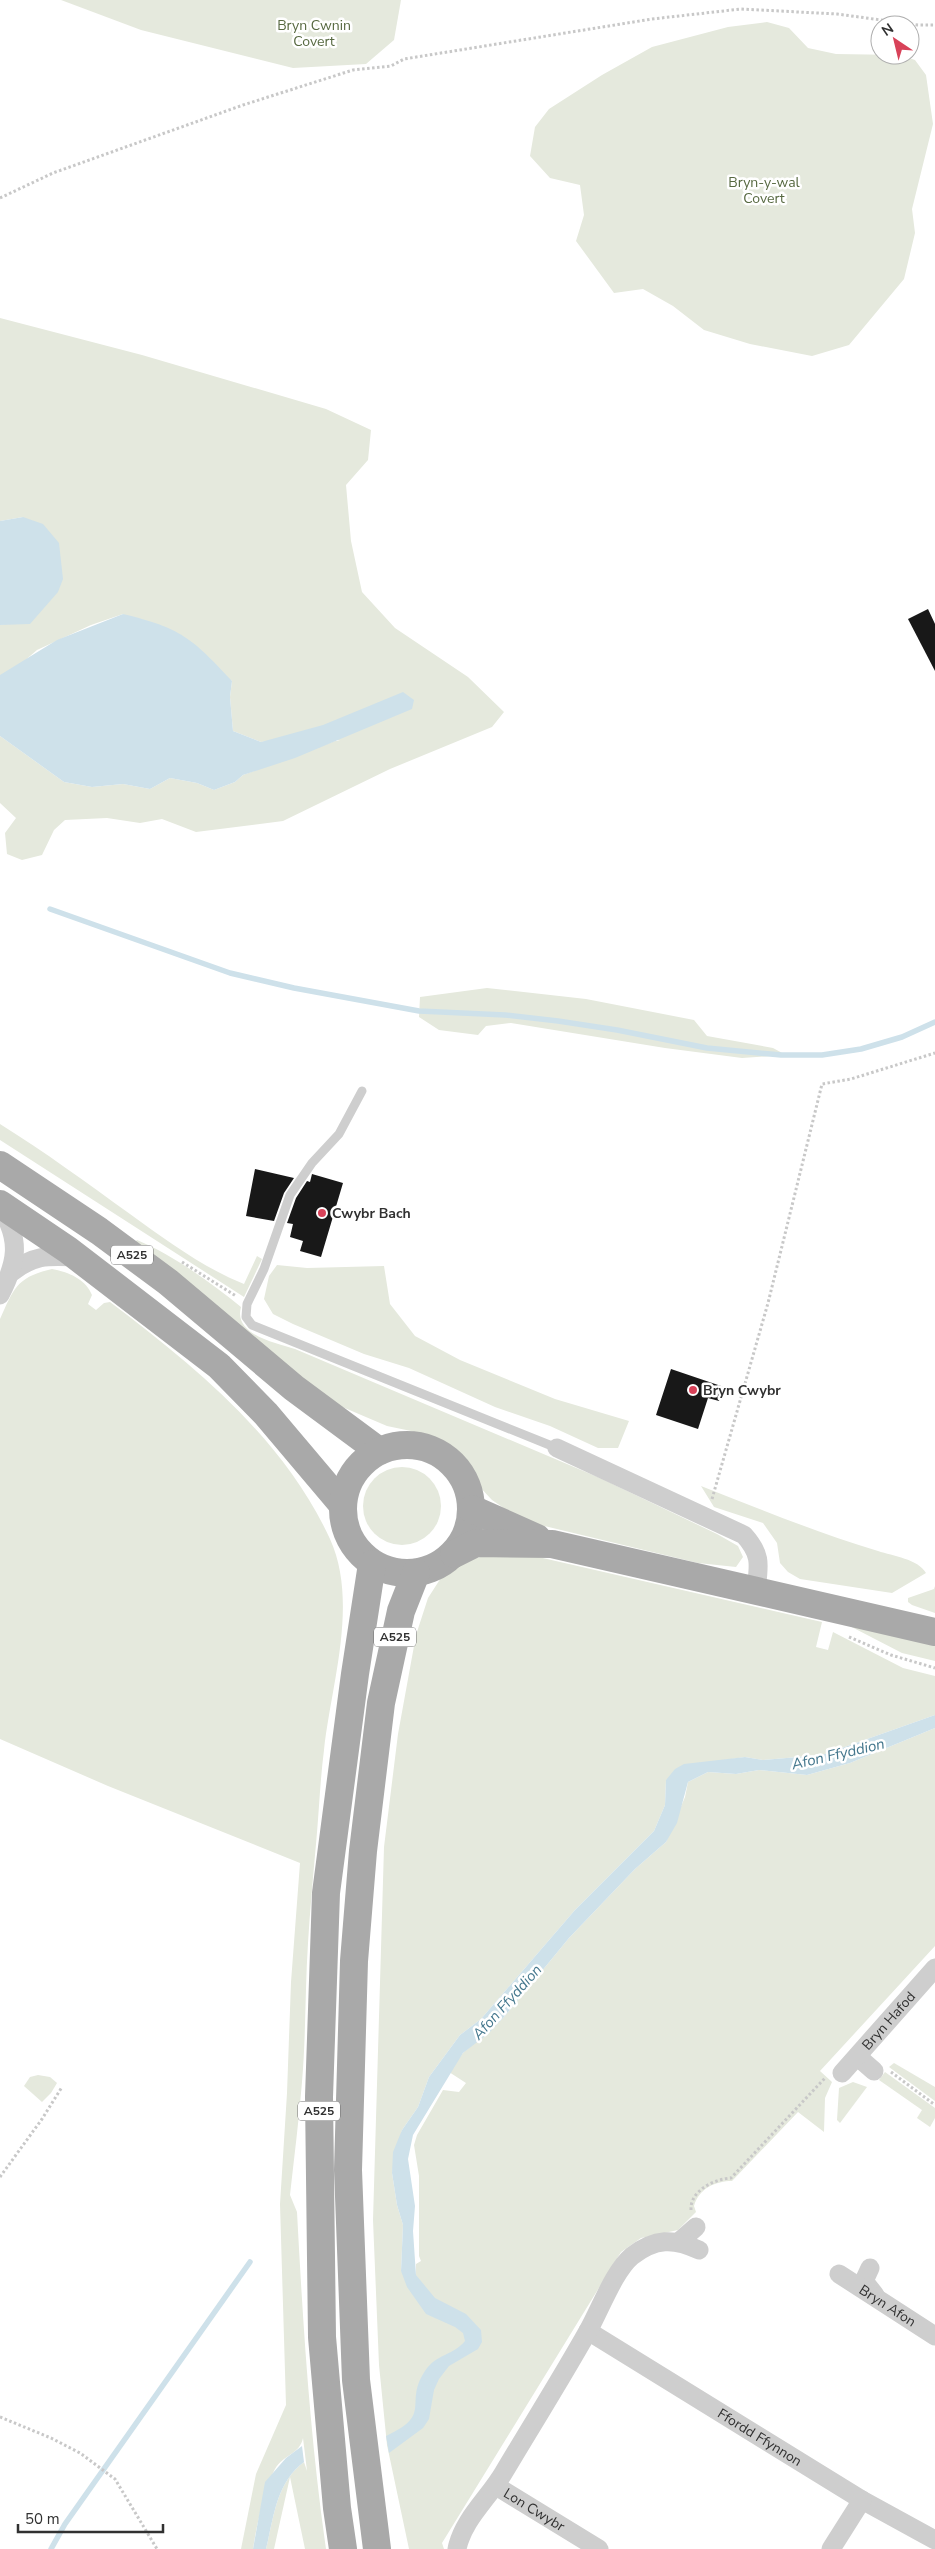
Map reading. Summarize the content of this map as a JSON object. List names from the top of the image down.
{
  "streets": {
    "main road": ["A525"],
    "street": [
      "Bryn Hafod",
      "Bryn Afon",
      "Ffordd Ffynnon",
      "Lon Cwybr"
    ]
  },
  "water": ["Afon Ffyddion"],
  "parks": ["Bryn Cwnin Covert", "Bryn-y-wal Covert"],
  "places": ["Cwybr Bach", "Bryn Cwybr"],
  "scale_bar": "50 m",
  "north": "top left"
}
